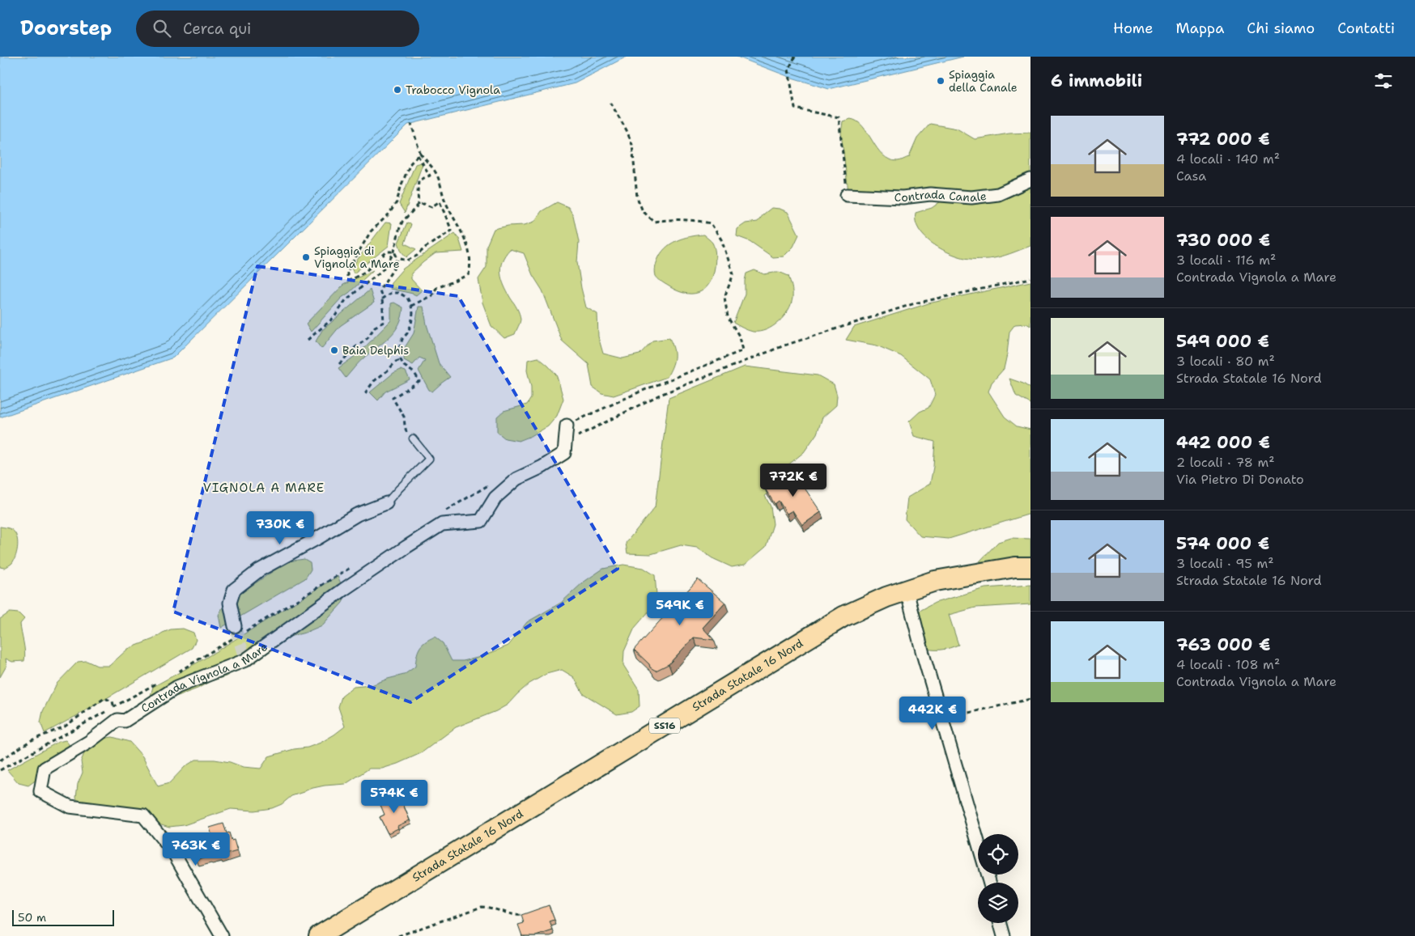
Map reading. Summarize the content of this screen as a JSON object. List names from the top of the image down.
{
  "streets": {
    "main road": ["Strada Statale 16 Nord", "SS16"],
    "street": ["Contrada Canale", "Contrada Vignola a Mare"]
  },
  "districts": ["VIGNOLA A MARE"],
  "places": [
    "Spiaggia della Canale",
    "Trabocco Vignola",
    "Spiaggia di Vignola a Mare",
    "Baia Delphis"
  ],
  "scale_bar": "50 m",
  "page": {
    "header": "Doorstep",
    "search": "Cerca qui",
    "nav": [
      "Home",
      "Mappa",
      "Chi siamo",
      "Contatti"
    ],
    "heading": "6 immobili",
    "list": [
      {
        "name": "772 000 €",
        "note": "4 locali · 140 m² · Casa"
      },
      {
        "name": "730 000 €",
        "note": "3 locali · 116 m² · Contrada Vignola a Mare"
      },
      {
        "name": "549 000 €",
        "note": "3 locali · 80 m² · Strada Statale 16 Nord"
      },
      {
        "name": "442 000 €",
        "note": "2 locali · 78 m² · Via Pietro Di Donato"
      },
      {
        "name": "574 000 €",
        "note": "3 locali · 95 m² · Strada Statale 16 Nord"
      },
      {
        "name": "763 000 €",
        "note": "4 locali · 108 m² · Contrada Vignola a Mare"
      }
    ],
    "price": [
      "772K €",
      "730K €",
      "549K €",
      "442K €",
      "574K €",
      "763K €"
    ],
    "scale": "50 m"
  }
}
